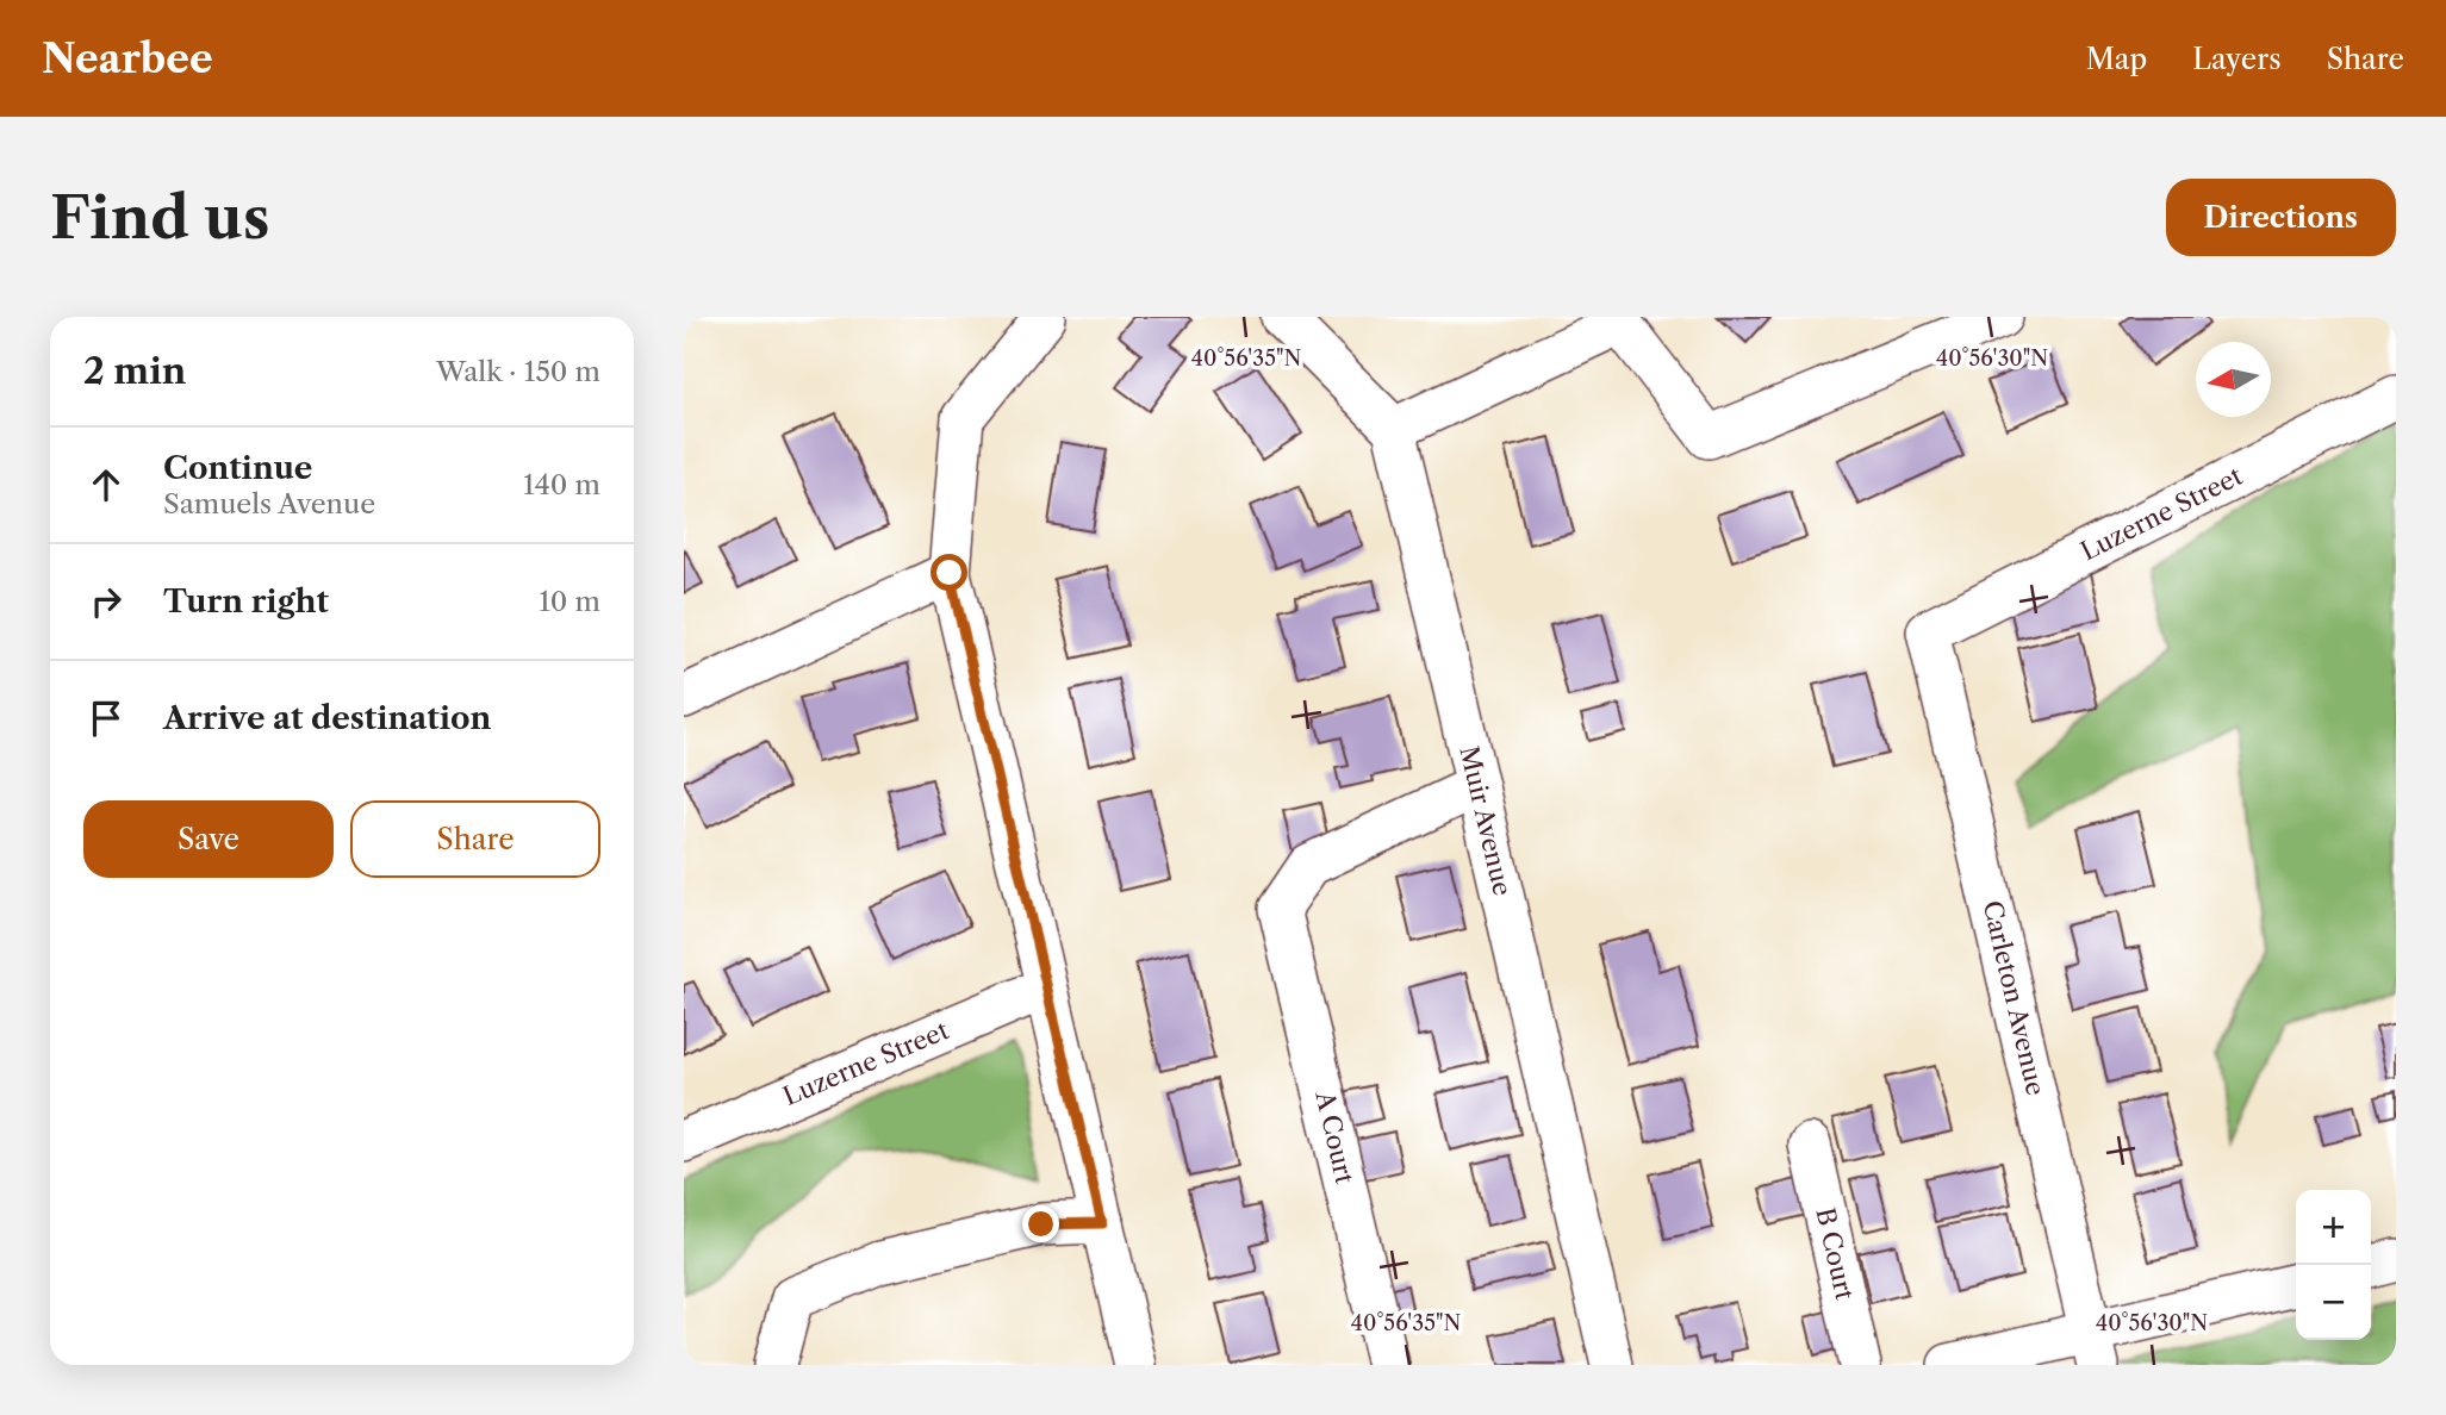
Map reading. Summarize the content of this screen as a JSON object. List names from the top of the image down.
{
  "streets": {
    "street": [
      "Luzerne Street",
      "Muir Avenue",
      "Carleton Avenue",
      "A Court",
      "B Court"
    ]
  },
  "crossings": [
    ["Luzerne Street", "Carleton Avenue"],
    ["Muir Avenue", "A Court"]
  ],
  "north": "left",
  "page": {
    "header": "Nearbee",
    "nav": ["Map", "Layers", "Share"],
    "buttons": [
      "Directions",
      ["Save", "Share"]
    ],
    "title": "Find us",
    "heading": ["2 min", "Walk · 150 m"],
    "list": [
      ["Continue", "Samuels Avenue", "140 m"],
      ["Turn right", "10 m"],
      "Arrive at destination"
    ],
    "map_buttons": ["+", "−"]
  },
  "coordinates": ["40°56'35\"N", "40°56'30\"N"]
}
